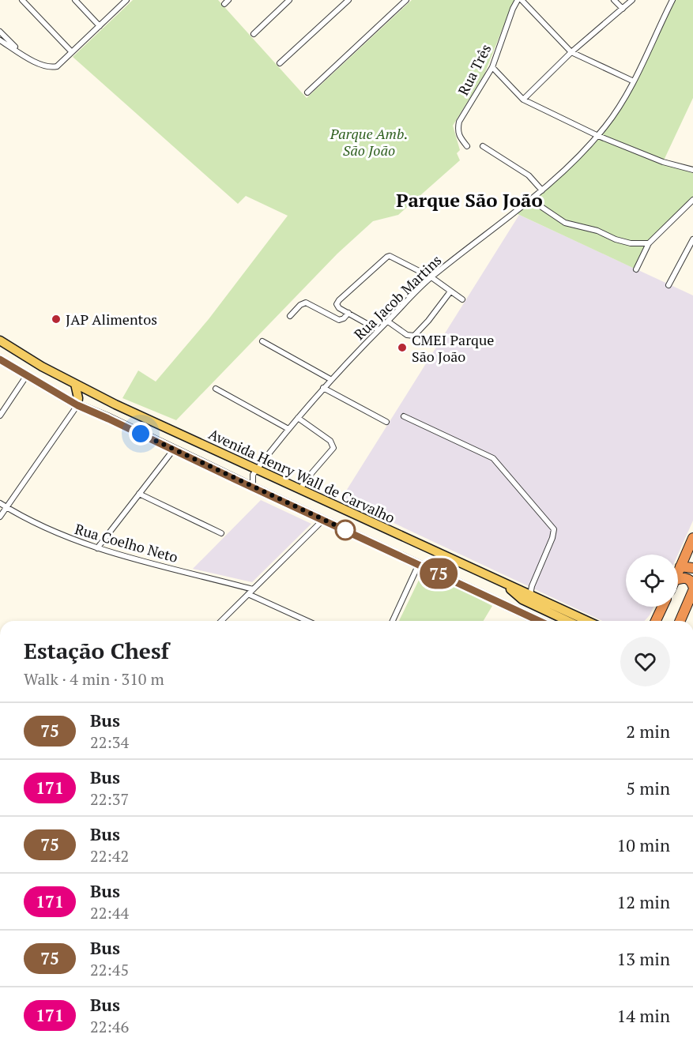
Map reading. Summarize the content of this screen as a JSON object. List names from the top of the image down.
{
  "streets": {
    "main road": ["Avenida Henry Wall de Carvalho"],
    "street": ["Rua Três", "Rua Jacob Martins", "Rua Coelho Neto"]
  },
  "crossings": [
    ["Rua Jacob Martins", "Avenida Henry Wall de Carvalho"]
  ],
  "districts": ["Parque São João"],
  "parks": ["Parque Amb. São João"],
  "places": ["JAP Alimentos", "CMEI Parque São João"],
  "lines": ["bus line 75"],
  "page": {
    "on_map": "75",
    "heading": ["Estação Chesf", "Walk · 4 min · 310 m"],
    "list": [
      {
        "mark": "75",
        "name": "Bus",
        "note": "22:34",
        "value": "2 min"
      },
      {
        "mark": "171",
        "name": "Bus",
        "note": "22:37",
        "value": "5 min"
      },
      {
        "mark": "75",
        "name": "Bus",
        "note": "22:42",
        "value": "10 min"
      },
      {
        "mark": "171",
        "name": "Bus",
        "note": "22:44",
        "value": "12 min"
      },
      {
        "mark": "75",
        "name": "Bus",
        "note": "22:45",
        "value": "13 min"
      },
      {
        "mark": "171",
        "name": "Bus",
        "note": "22:46",
        "value": "14 min"
      }
    ]
  }
}
